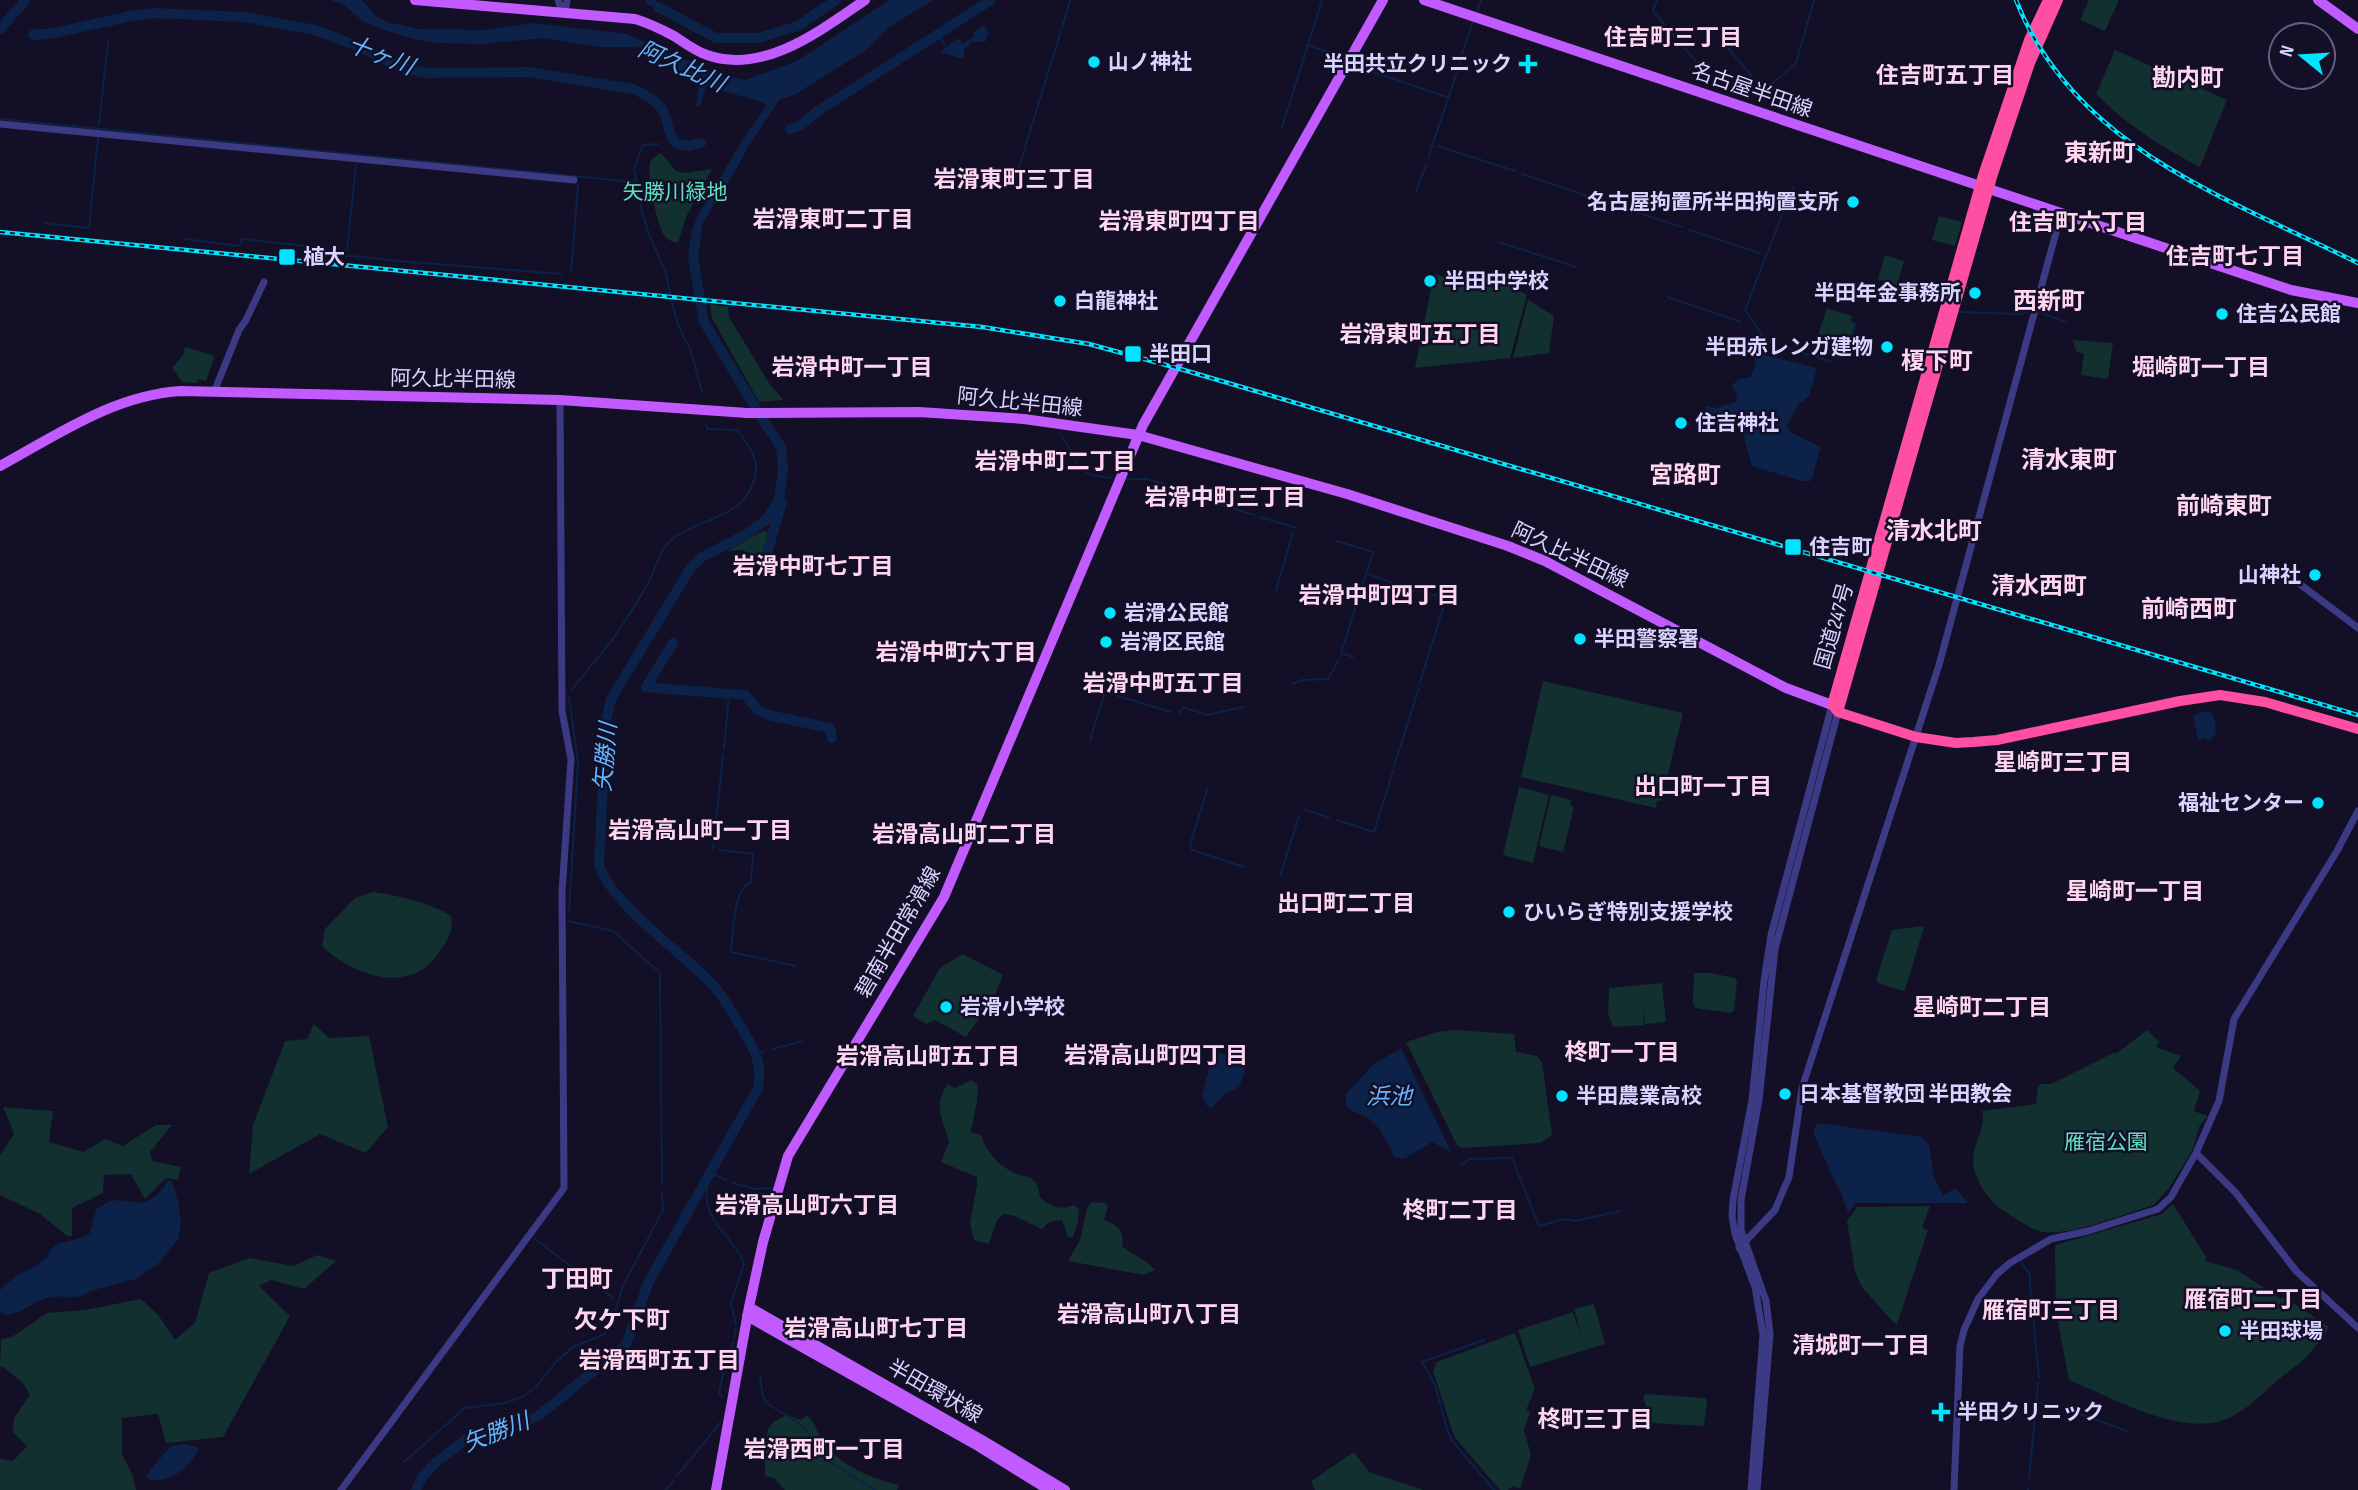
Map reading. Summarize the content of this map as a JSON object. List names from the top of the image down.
{
  "streets": {
    "highway": ["国道247号"],
    "main road": [
      "名古屋半田線",
      "阿久比半田線",
      "碧南半田常滑線",
      "半田環状線"
    ]
  },
  "crossings": [
    ["名古屋半田線", "国道247号"],
    ["阿久比半田線", "国道247号"],
    ["阿久比半田線", "碧南半田常滑線"],
    ["碧南半田常滑線", "半田環状線"]
  ],
  "districts": [
    "住吉町三丁目",
    "住吉町五丁目",
    "勘内町",
    "東新町",
    "岩滑東町三丁目",
    "岩滑東町二丁目",
    "岩滑東町四丁目",
    "住吉町六丁目",
    "住吉町七丁目",
    "西新町",
    "岩滑東町五丁目",
    "榎下町",
    "岩滑中町一丁目",
    "堀崎町一丁目",
    "清水東町",
    "岩滑中町二丁目",
    "宮路町",
    "岩滑中町三丁目",
    "前崎東町",
    "清水北町",
    "岩滑中町七丁目",
    "清水西町",
    "岩滑中町四丁目",
    "前崎西町",
    "岩滑中町六丁目",
    "岩滑中町五丁目",
    "星崎町三丁目",
    "出口町一丁目",
    "岩滑高山町一丁目",
    "岩滑高山町二丁目",
    "星崎町一丁目",
    "出口町二丁目",
    "星崎町二丁目",
    "柊町一丁目",
    "岩滑高山町四丁目",
    "岩滑高山町五丁目",
    "岩滑高山町六丁目",
    "柊町二丁目",
    "丁田町",
    "雁宿町二丁目",
    "雁宿町三丁目",
    "岩滑高山町八丁目",
    "欠ケ下町",
    "岩滑高山町七丁目",
    "清城町一丁目",
    "岩滑西町五丁目",
    "柊町三丁目",
    "岩滑西町一丁目"
  ],
  "water": [
    "十ヶ川",
    "阿久比川",
    "矢勝川",
    "浜池"
  ],
  "parks": ["矢勝川緑地", "雁宿公園"],
  "places": {
    "other": [
      "山ノ神社",
      "名古屋拘置所半田拘置支所",
      "半田中学校",
      "半田年金事務所",
      "白龍神社",
      "住吉公民館",
      "半田赤レンガ建物",
      "住吉神社",
      "山神社",
      "岩滑公民館",
      "半田警察署",
      "岩滑区民館",
      "福祉センター",
      "ひいらぎ特別支援学校",
      "岩滑小学校",
      "日本基督教団 半田教会",
      "半田農業高校",
      "半田球場"
    ],
    "health": ["半田共立クリニック", "半田クリニック"],
    "transit": ["植大", "半田口", "住吉町"]
  },
  "north": "left"
}
